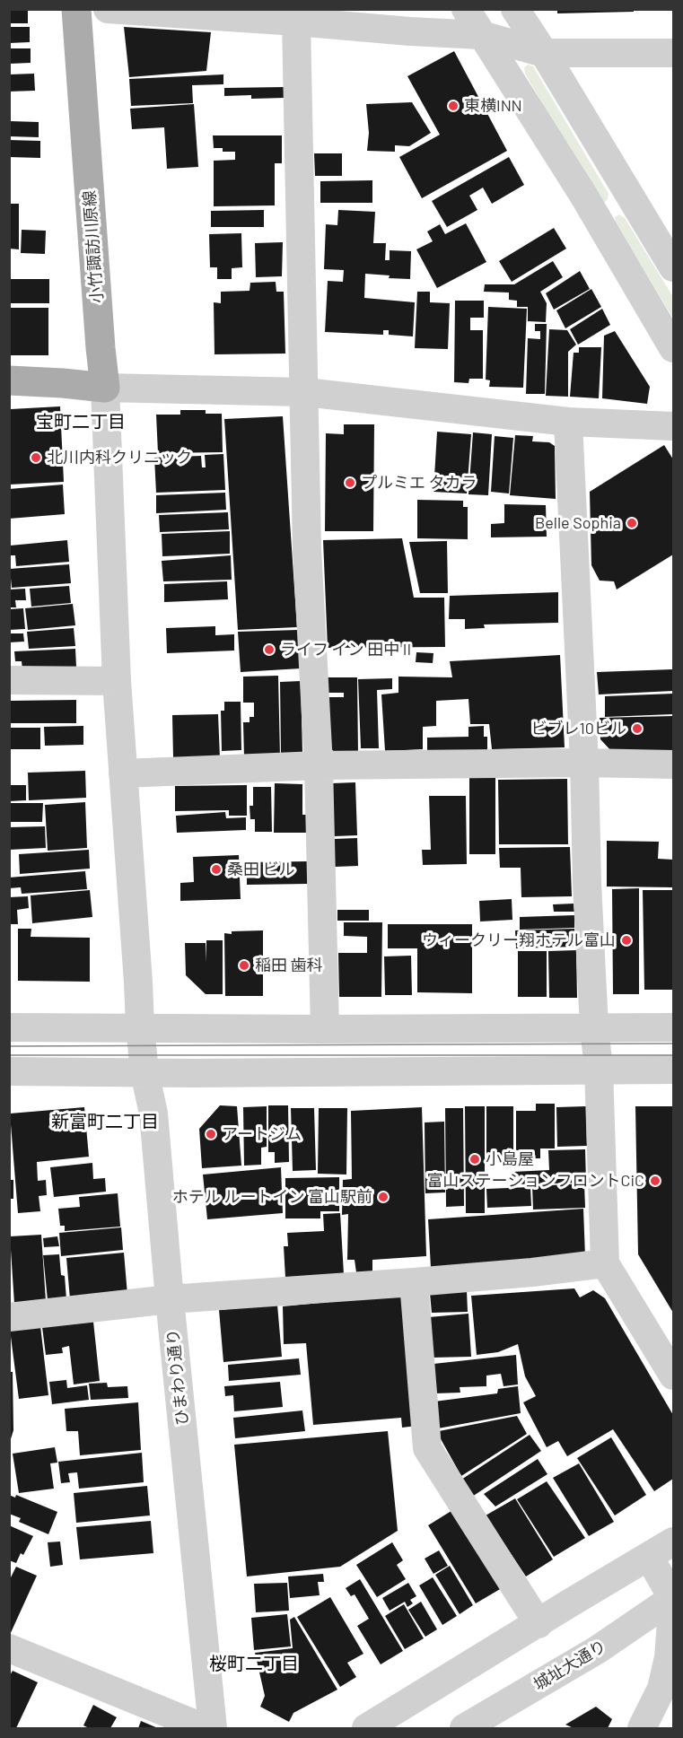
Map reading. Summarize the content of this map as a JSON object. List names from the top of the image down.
{
  "streets": {
    "main road": ["小竹諏訪川原線"],
    "street": ["ひまわり通り", "城址大通り"]
  },
  "crossings": [
    ["小竹諏訪川原線", "ひまわり通り"]
  ],
  "districts": ["宝町二丁目", "新富町二丁目", "桜町二丁目"],
  "places": [
    "東横INN",
    "北川内科クリニック",
    "プルミエ タカラ",
    "Belle Sophia",
    "ライフ イン 田中 II",
    "ビブレ10ビル",
    "桑田 ビル",
    "ウィークリー翔ホテル富山",
    "稲田 歯科",
    "アートジム",
    "小島屋",
    "富山ステーションフロントCiC",
    "ホテル ルートイン 富山駅前"
  ]
}
